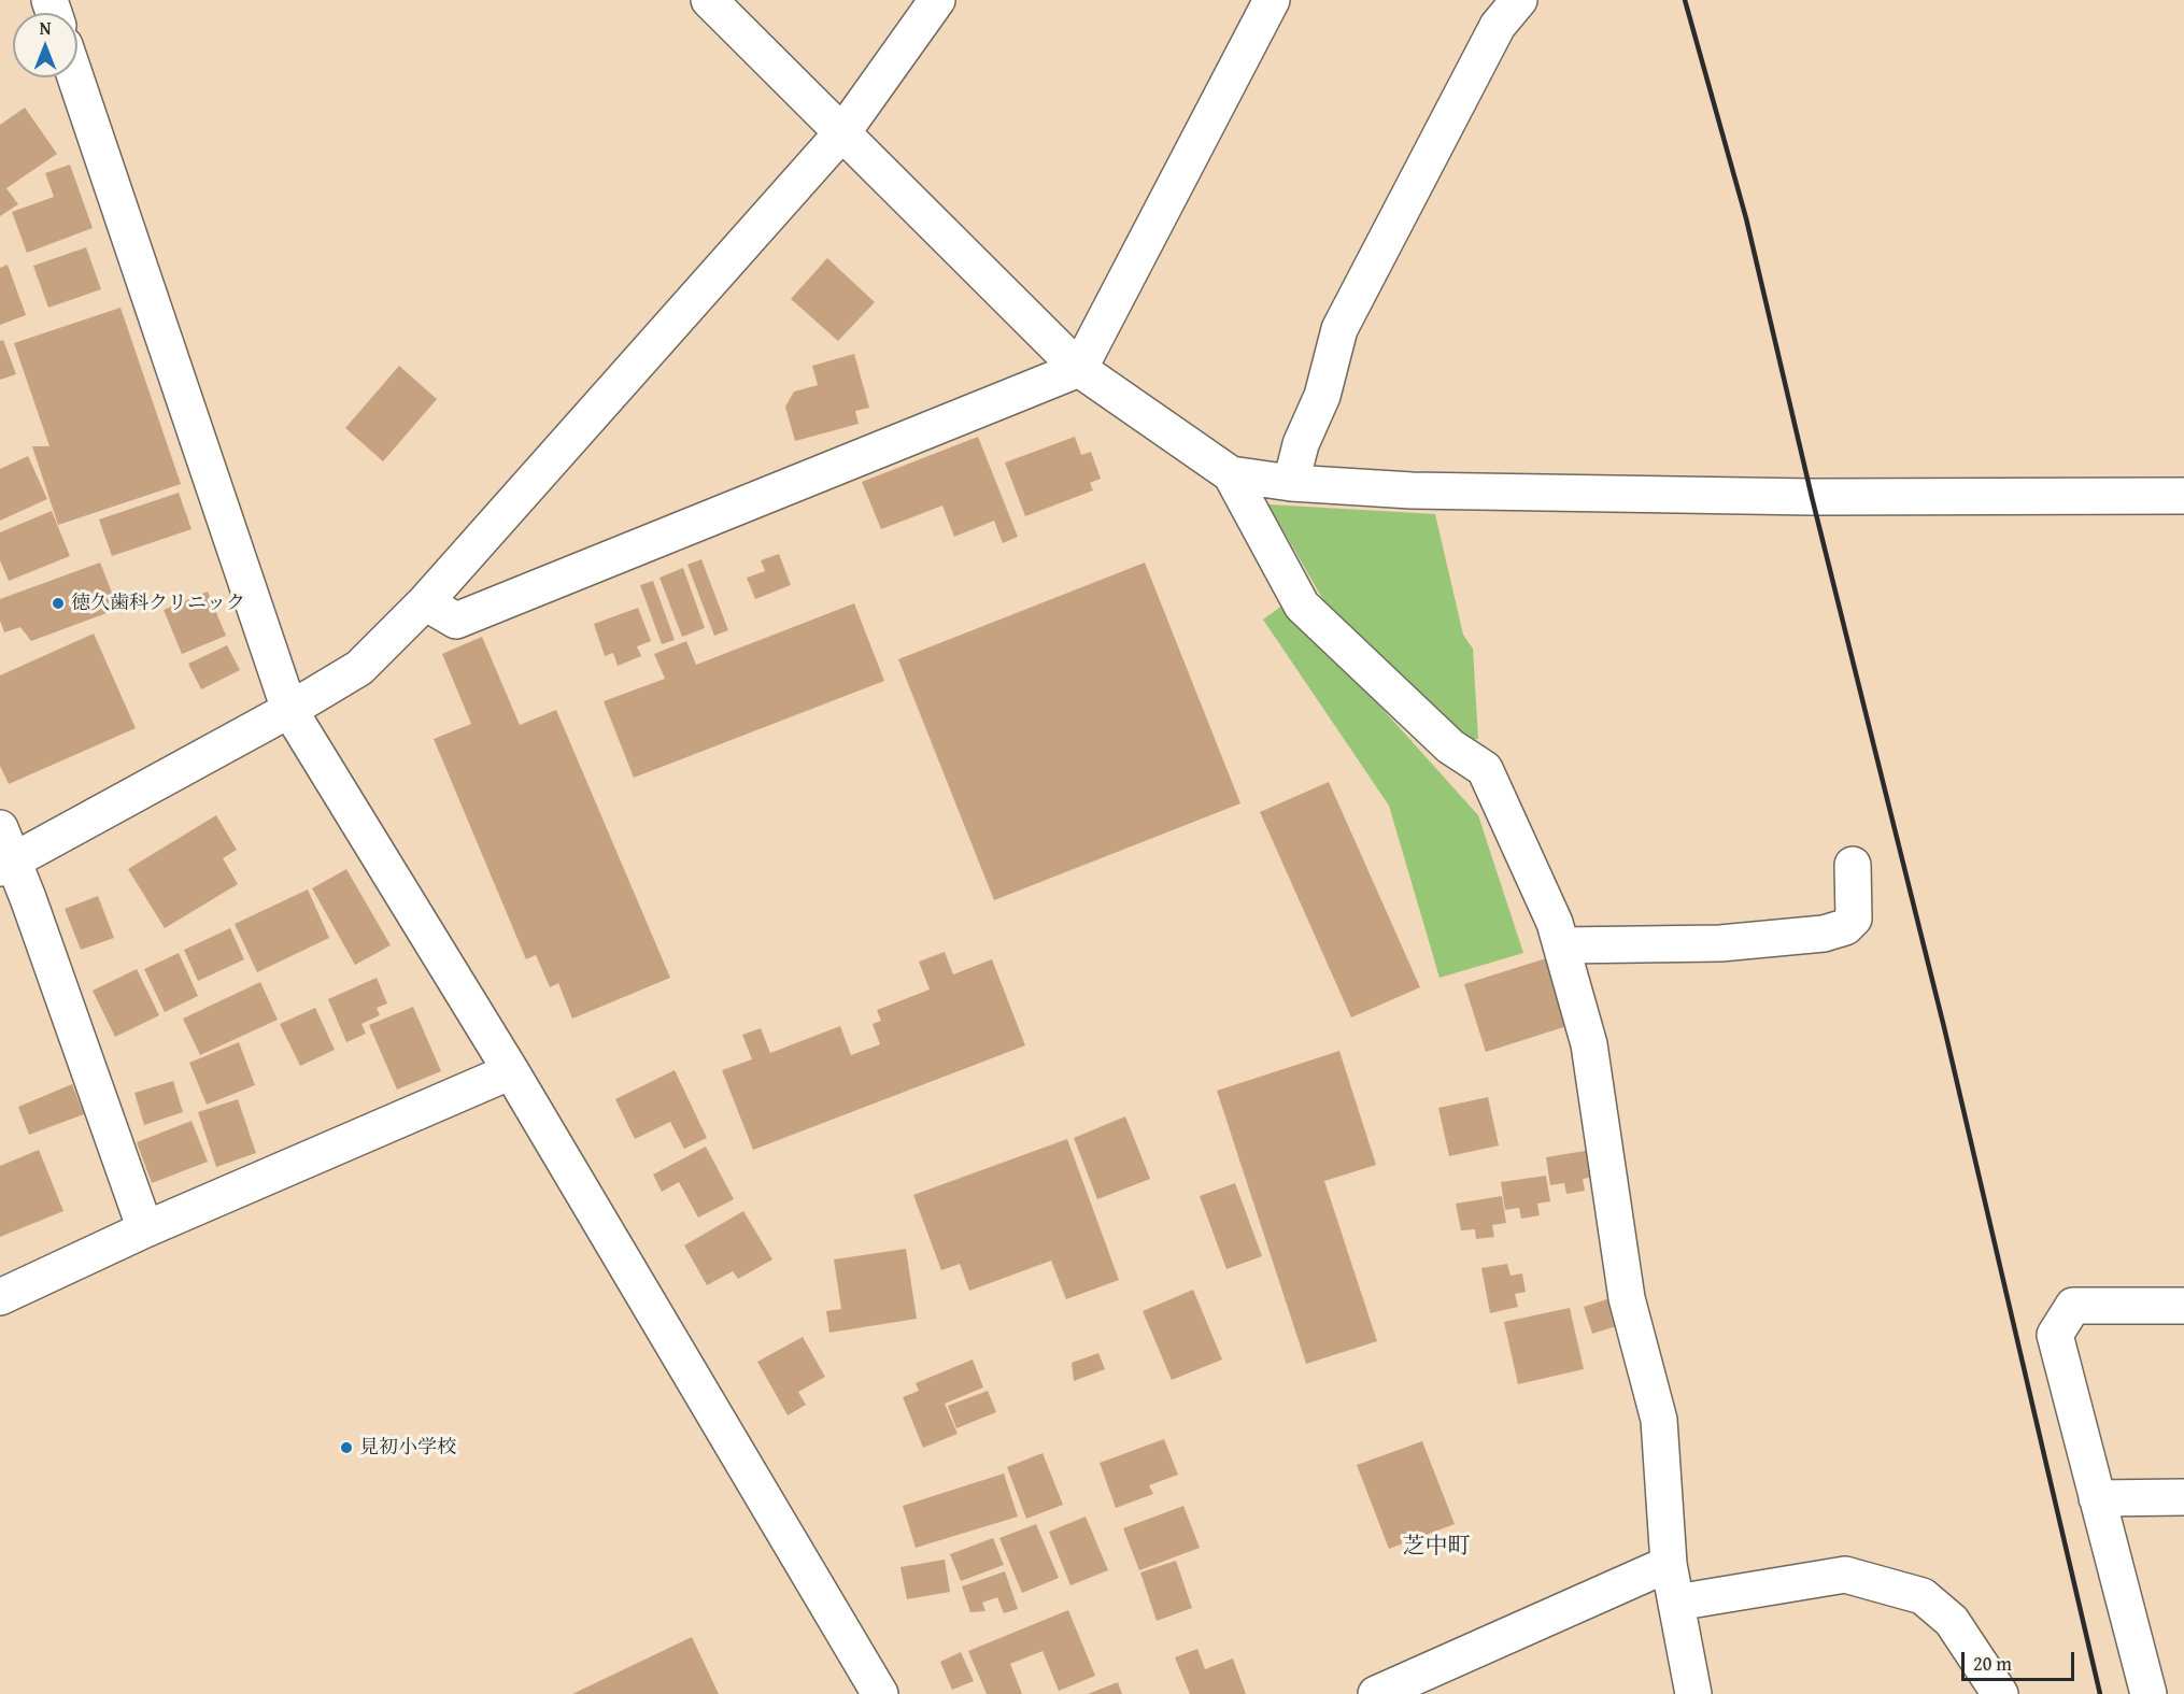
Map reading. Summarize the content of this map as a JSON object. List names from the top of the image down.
{
  "districts": ["芝中町"],
  "places": ["徳久歯科クリニック", "見初小学校"],
  "scale_bar": "20 m",
  "north": "top"
}
